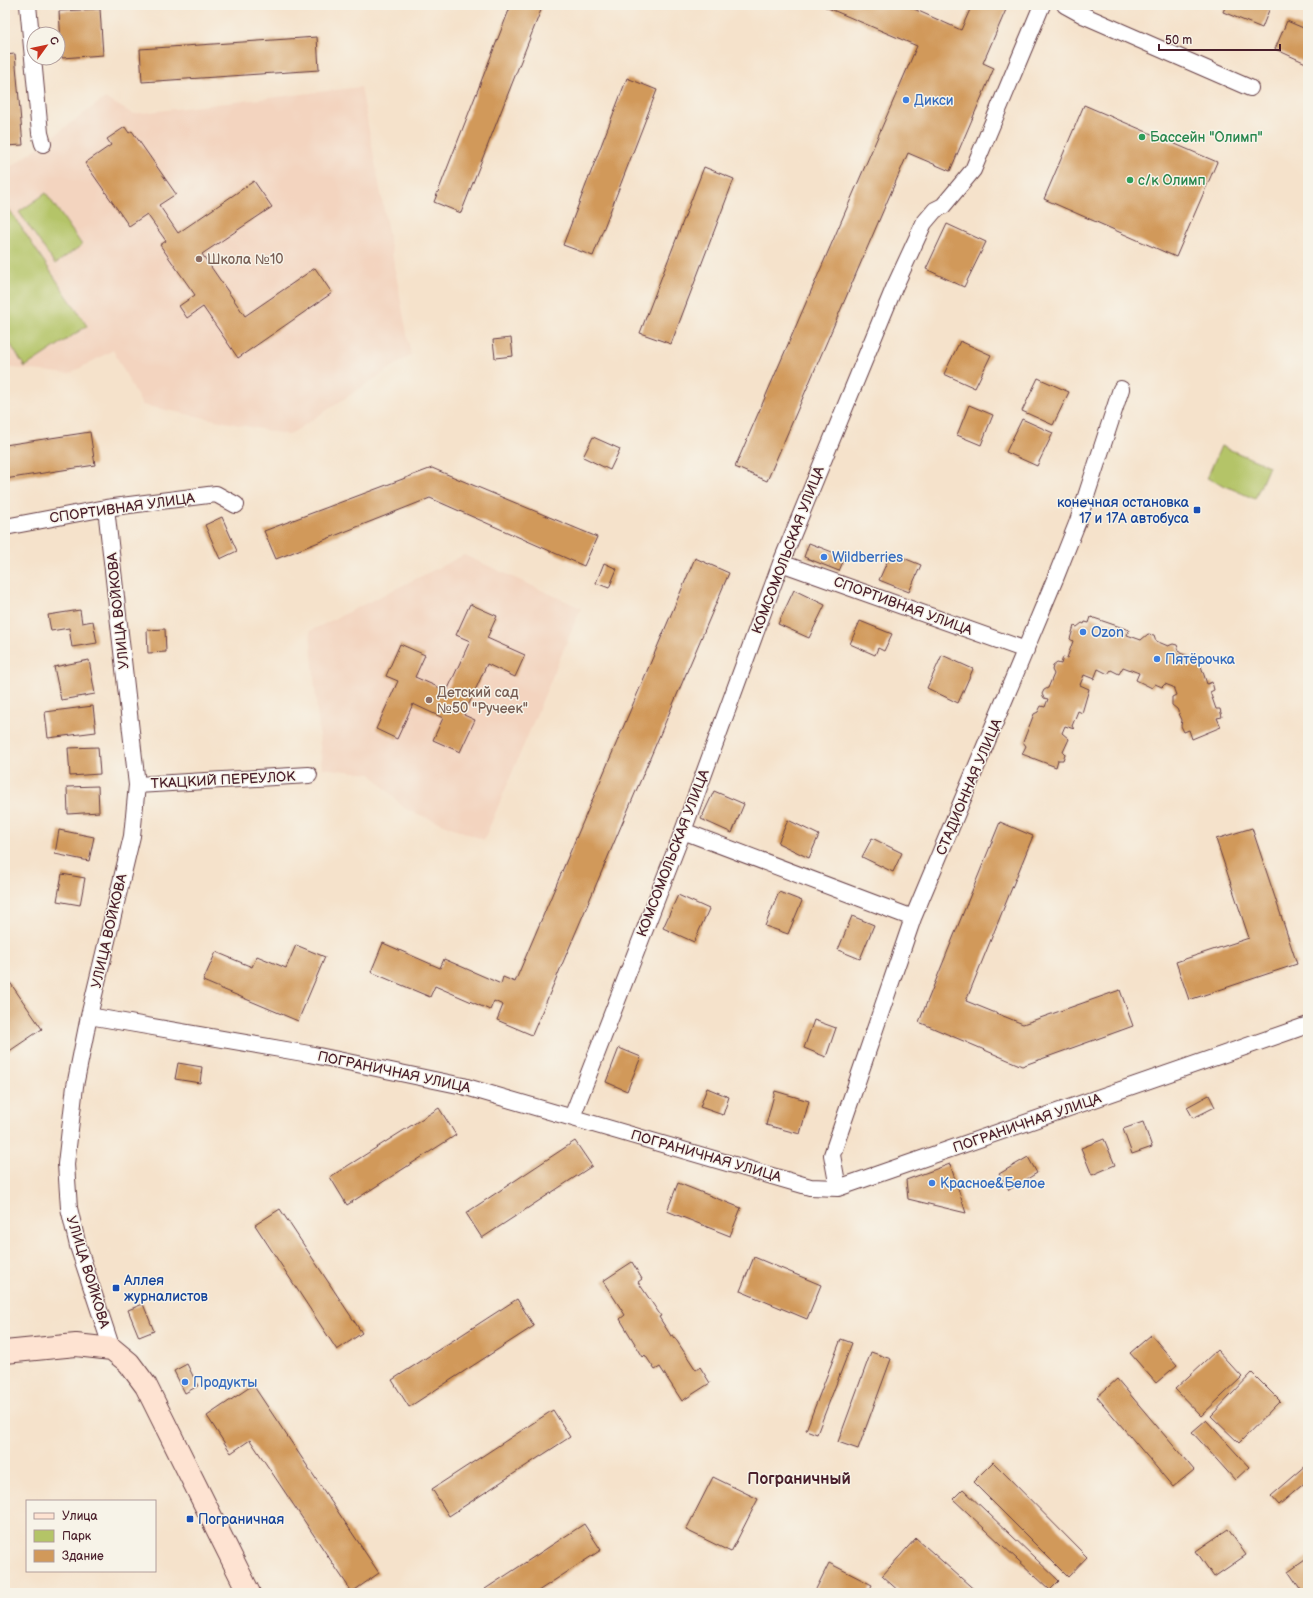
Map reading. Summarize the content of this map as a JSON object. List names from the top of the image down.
{
  "streets": {
    "street": [
      "СПОРТИВНАЯ УЛИЦА",
      "КОМСОМОЛЬСКАЯ УЛИЦА",
      "УЛИЦА ВОЙКОВА",
      "ТКАЦКИЙ ПЕРЕУЛОК",
      "СТАДИОННАЯ УЛИЦА",
      "ПОГРАНИЧНАЯ УЛИЦА"
    ]
  },
  "crossings": [
    ["СПОРТИВНАЯ УЛИЦА", "КОМСОМОЛЬСКАЯ УЛИЦА"],
    ["СПОРТИВНАЯ УЛИЦА", "УЛИЦА ВОЙКОВА"],
    ["СПОРТИВНАЯ УЛИЦА", "СТАДИОННАЯ УЛИЦА"],
    ["КОМСОМОЛЬСКАЯ УЛИЦА", "ПОГРАНИЧНАЯ УЛИЦА"],
    ["УЛИЦА ВОЙКОВА", "ТКАЦКИЙ ПЕРЕУЛОК"],
    ["УЛИЦА ВОЙКОВА", "ПОГРАНИЧНАЯ УЛИЦА"],
    ["СТАДИОННАЯ УЛИЦА", "ПОГРАНИЧНАЯ УЛИЦА"]
  ],
  "districts": ["Пограничный"],
  "places": {
    "other": [
      "Дикси",
      "Бассейн \"Олимп\"",
      "с/к Олимп",
      "Школа №10",
      "Wildberries",
      "Ozon",
      "Пятёрочка",
      "Детский сад №50 \"Ручеек\"",
      "Красное&Белое",
      "Продукты"
    ],
    "transit": ["конечная остановка 17 и 17А автобуса", "Аллея журналистов", "Пограничная"]
  },
  "legend": ["Улица", "Парк", "Здание"],
  "scale_bar": "50 m",
  "north": "top right"
}
